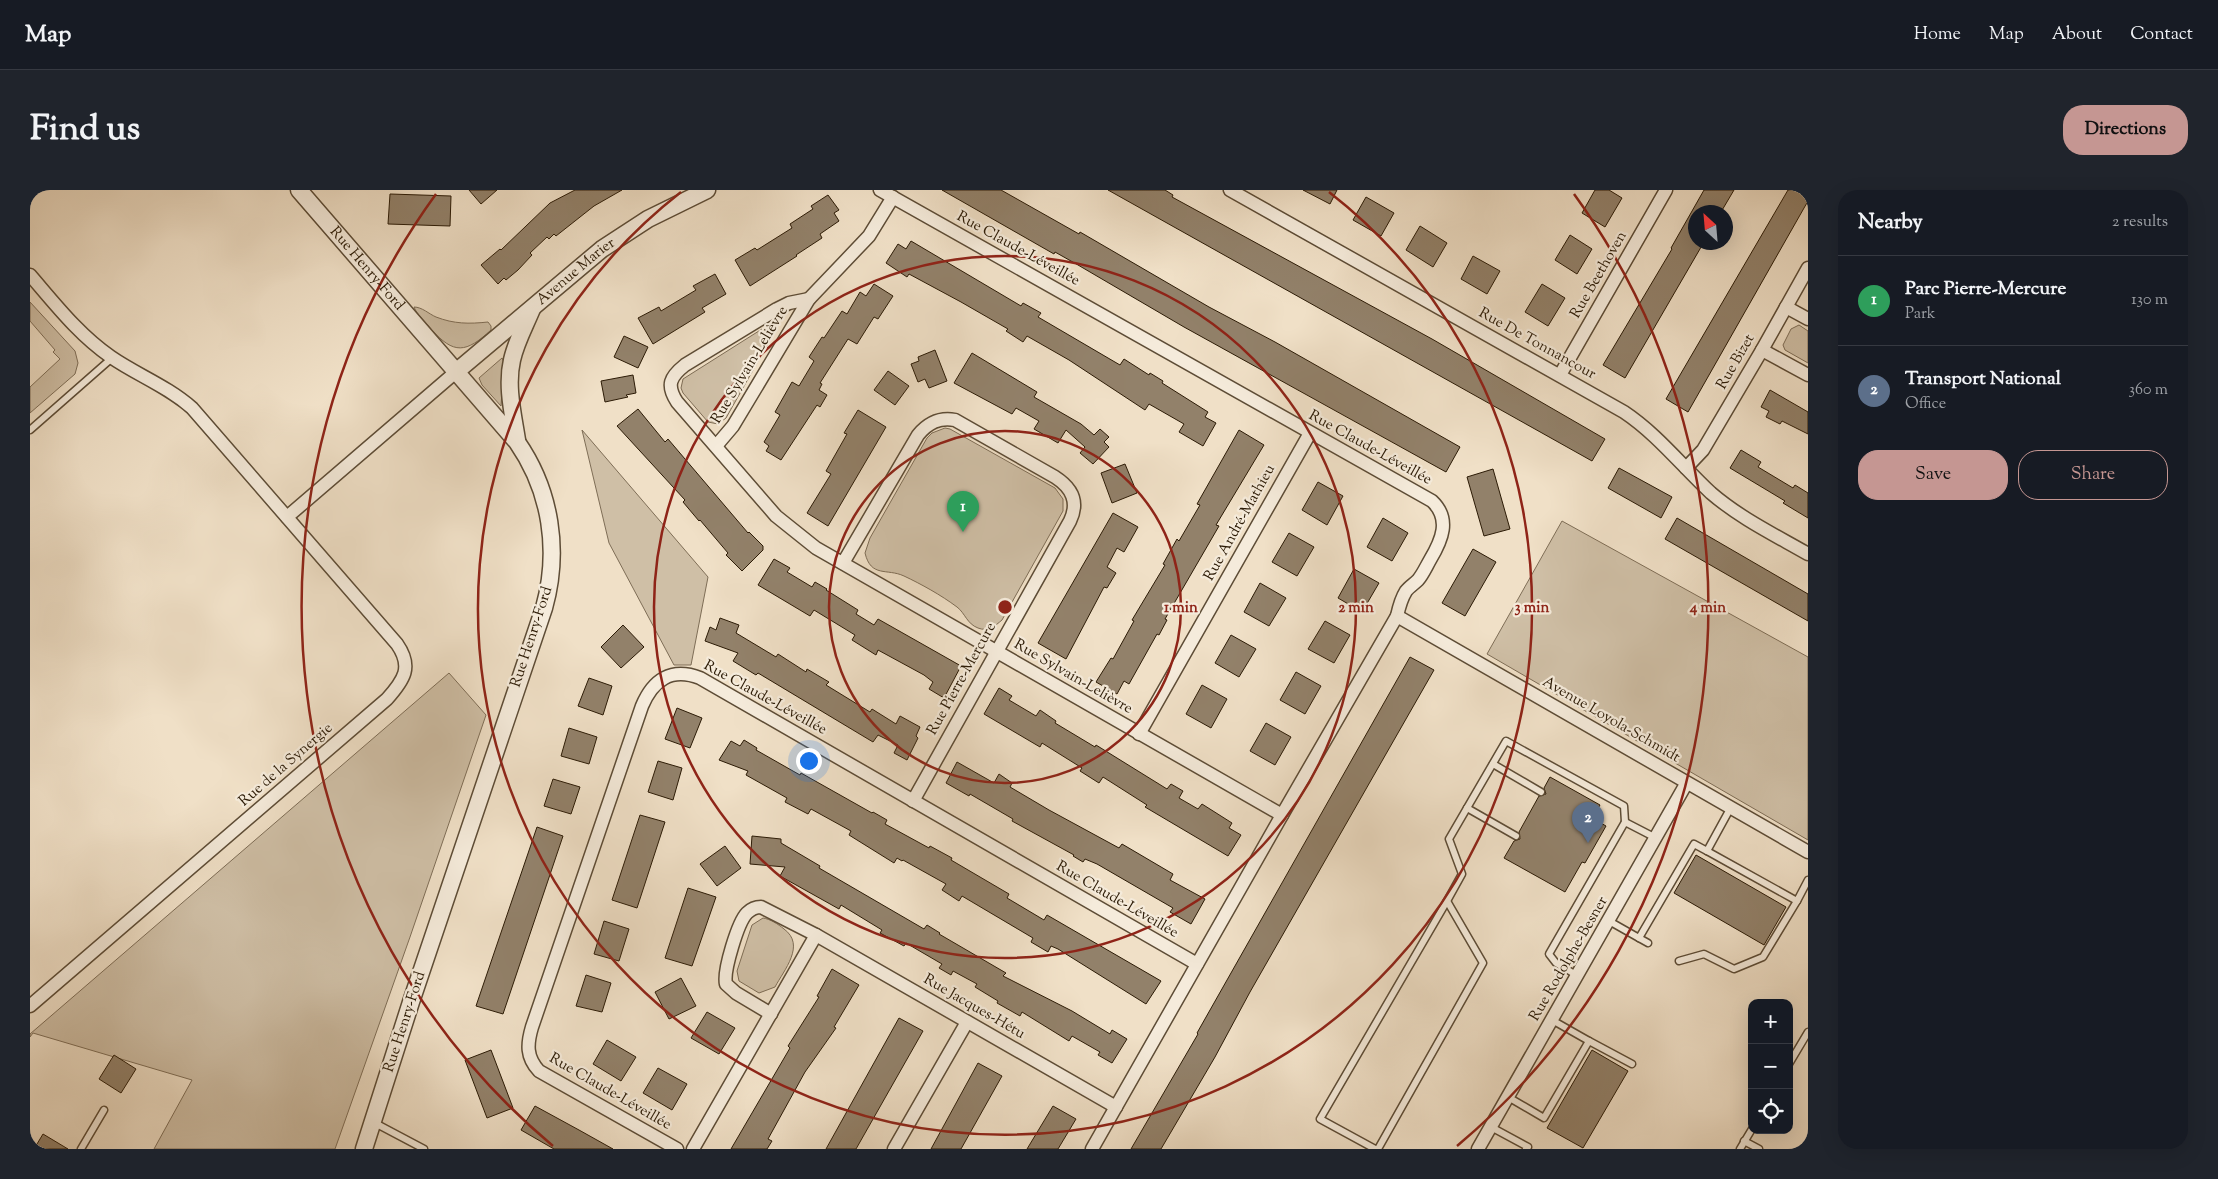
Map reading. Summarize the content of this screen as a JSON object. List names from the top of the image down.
{
  "streets": {
    "street": [
      "Rue Claude-Léveillée",
      "Rue Henry-Ford",
      "Avenue Marier",
      "Rue Beethoven",
      "Rue De Tonnancour",
      "Rue Bizet",
      "Rue Sylvain-Lelièvre",
      "Rue André-Mathieu",
      "Rue Pierre-Mercure",
      "Avenue Loyola-Schmidt",
      "Rue de la Synergie",
      "Rue Rodolphe-Besner",
      "Rue Jacques-Hétu"
    ]
  },
  "crossings": [
    ["Rue Claude-Léveillée", "Rue Sylvain-Lelièvre"],
    ["Rue Claude-Léveillée", "Rue André-Mathieu"],
    ["Rue Claude-Léveillée", "Rue Pierre-Mercure"],
    ["Rue Claude-Léveillée", "Avenue Loyola-Schmidt"],
    ["Rue Claude-Léveillée", "Rue Jacques-Hétu"],
    ["Rue Henry-Ford", "Avenue Marier"],
    ["Rue Beethoven", "Rue De Tonnancour"],
    ["Rue De Tonnancour", "Rue Bizet"],
    ["Rue Sylvain-Lelièvre", "Rue André-Mathieu"],
    ["Rue Sylvain-Lelièvre", "Rue Pierre-Mercure"],
    ["Avenue Loyola-Schmidt", "Rue Rodolphe-Besner"]
  ],
  "north": "top left",
  "page": {
    "header": "Map",
    "nav": [
      "Home",
      "Map",
      "About",
      "Contact"
    ],
    "title": "Find us",
    "buttons": [
      "Directions",
      ["Save", "Share"]
    ],
    "heading": ["Nearby", "2 results"],
    "list": [
      {
        "mark": "1",
        "name": "Parc Pierre-Mercure",
        "note": "Park",
        "value": "130 m"
      },
      {
        "mark": "2",
        "name": "Transport National",
        "note": "Office",
        "value": "360 m"
      }
    ],
    "pins": ["1", "2"],
    "map_buttons": ["+", "−"]
  },
  "rings": [
    "1 min",
    "2 min",
    "3 min",
    "4 min"
  ]
}
